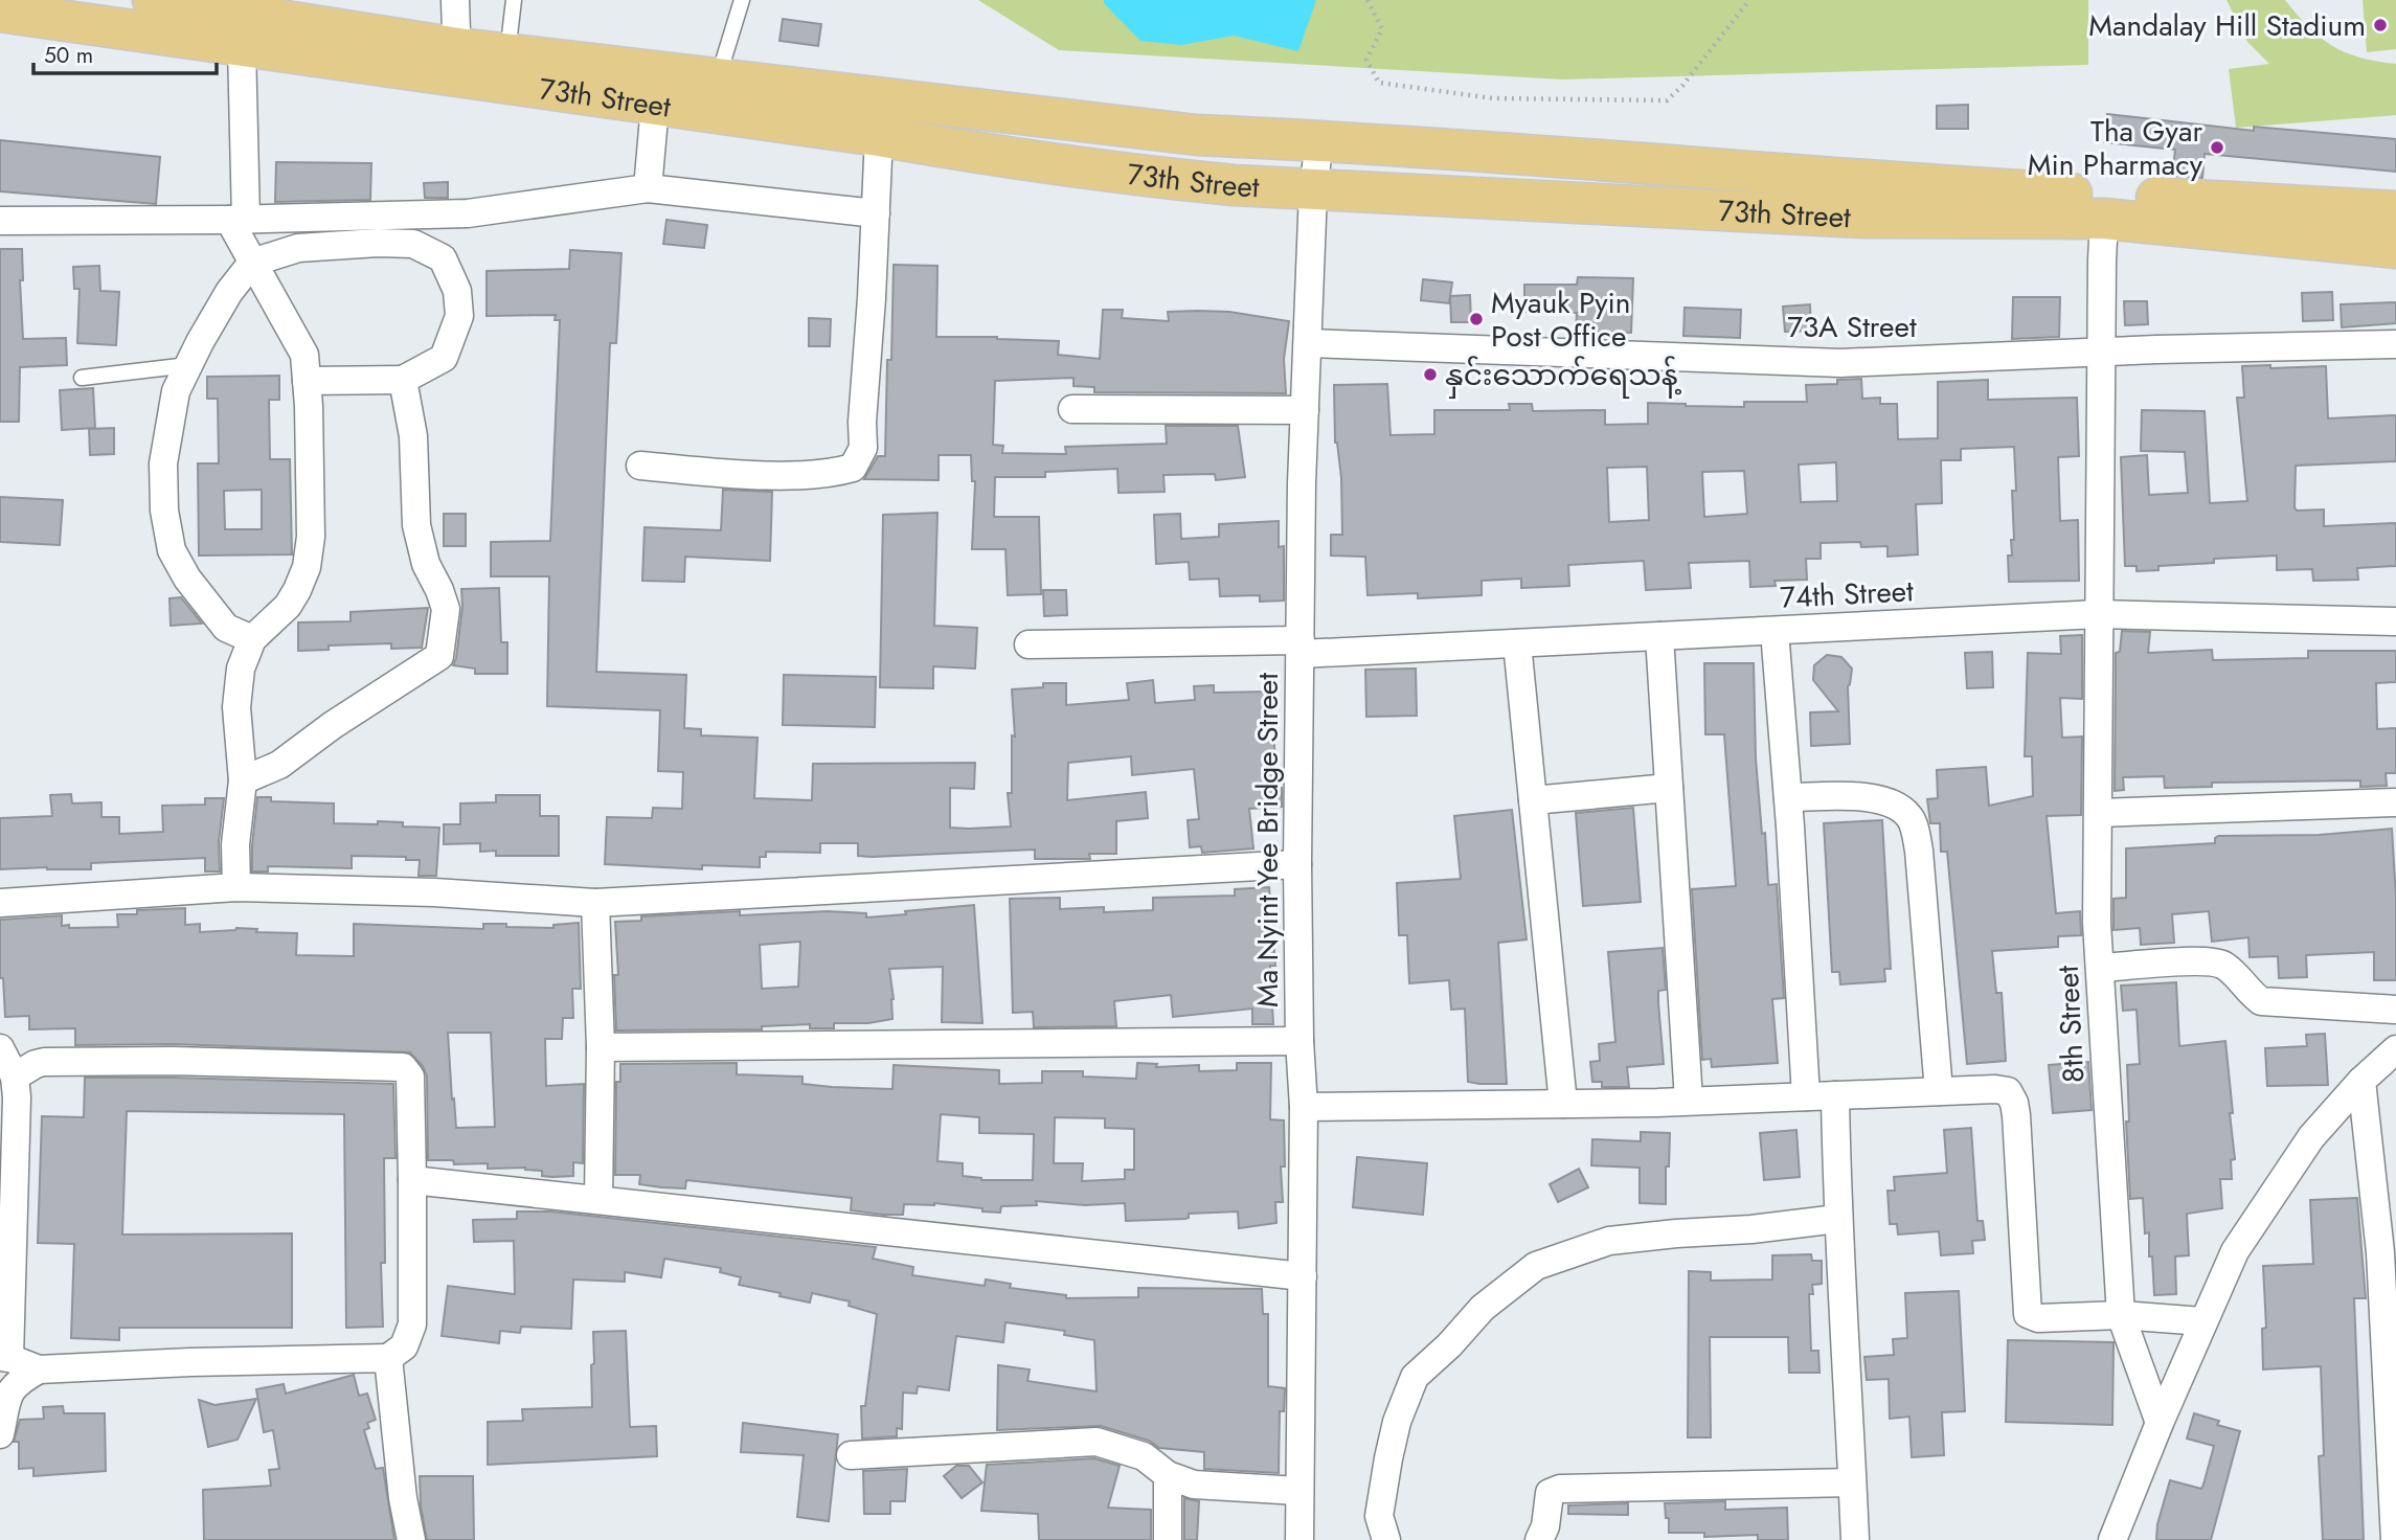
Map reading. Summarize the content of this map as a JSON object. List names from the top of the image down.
{
  "streets": {
    "main road": ["73th Street"],
    "street": [
      "73A Street",
      "74th Street",
      "Ma Nyint Yee Bridge Street",
      "8th Street"
    ]
  },
  "crossings": [
    ["73th Street", "Ma Nyint Yee Bridge Street"],
    ["73th Street", "8th Street"],
    ["73A Street", "Ma Nyint Yee Bridge Street"],
    ["73A Street", "8th Street"],
    ["74th Street", "Ma Nyint Yee Bridge Street"],
    ["74th Street", "8th Street"]
  ],
  "places": [
    "Mandalay Hill Stadium",
    "Tha Gyar Min Pharmacy",
    "Myauk Pyin Post Office",
    "နှင်းသောက်ရေသန့်"
  ],
  "scale_bar": "50 m"
}
